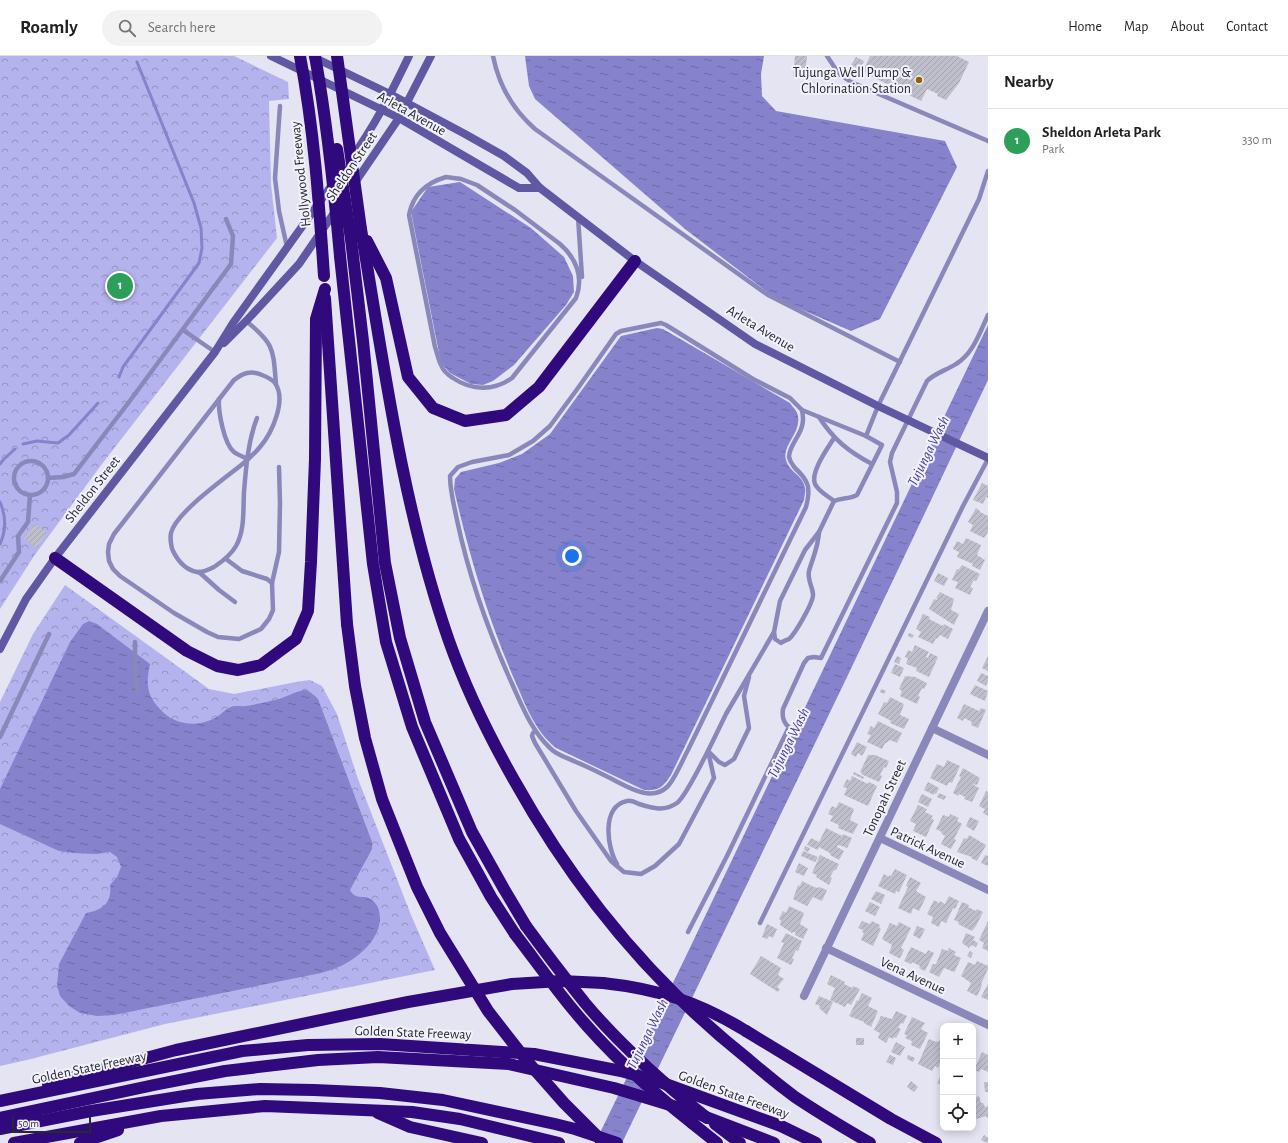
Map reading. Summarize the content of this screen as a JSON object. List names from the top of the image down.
{
  "streets": {
    "highway": ["Hollywood Freeway", "Golden State Freeway"],
    "main road": ["Arleta Avenue", "Sheldon Street"],
    "street": ["Tonopah Street", "Patrick Avenue", "Vena Avenue"]
  },
  "crossings": [
    ["Arleta Avenue", "Sheldon Street"],
    ["Tonopah Street", "Patrick Avenue"],
    ["Tonopah Street", "Vena Avenue"]
  ],
  "water": ["Tujunga Wash"],
  "places": ["Tujunga Well Pump & Chlorination Station"],
  "scale_bar": "50 m",
  "page": {
    "header": "Roamly",
    "search": "Search here",
    "nav": [
      "Home",
      "Map",
      "About",
      "Contact"
    ],
    "heading": "Nearby",
    "list": [
      {
        "mark": "1",
        "name": "Sheldon Arleta Park",
        "note": "Park",
        "value": "330 m"
      }
    ],
    "pins": "1",
    "map_buttons": ["+", "−"],
    "scale": "50 m"
  }
}
